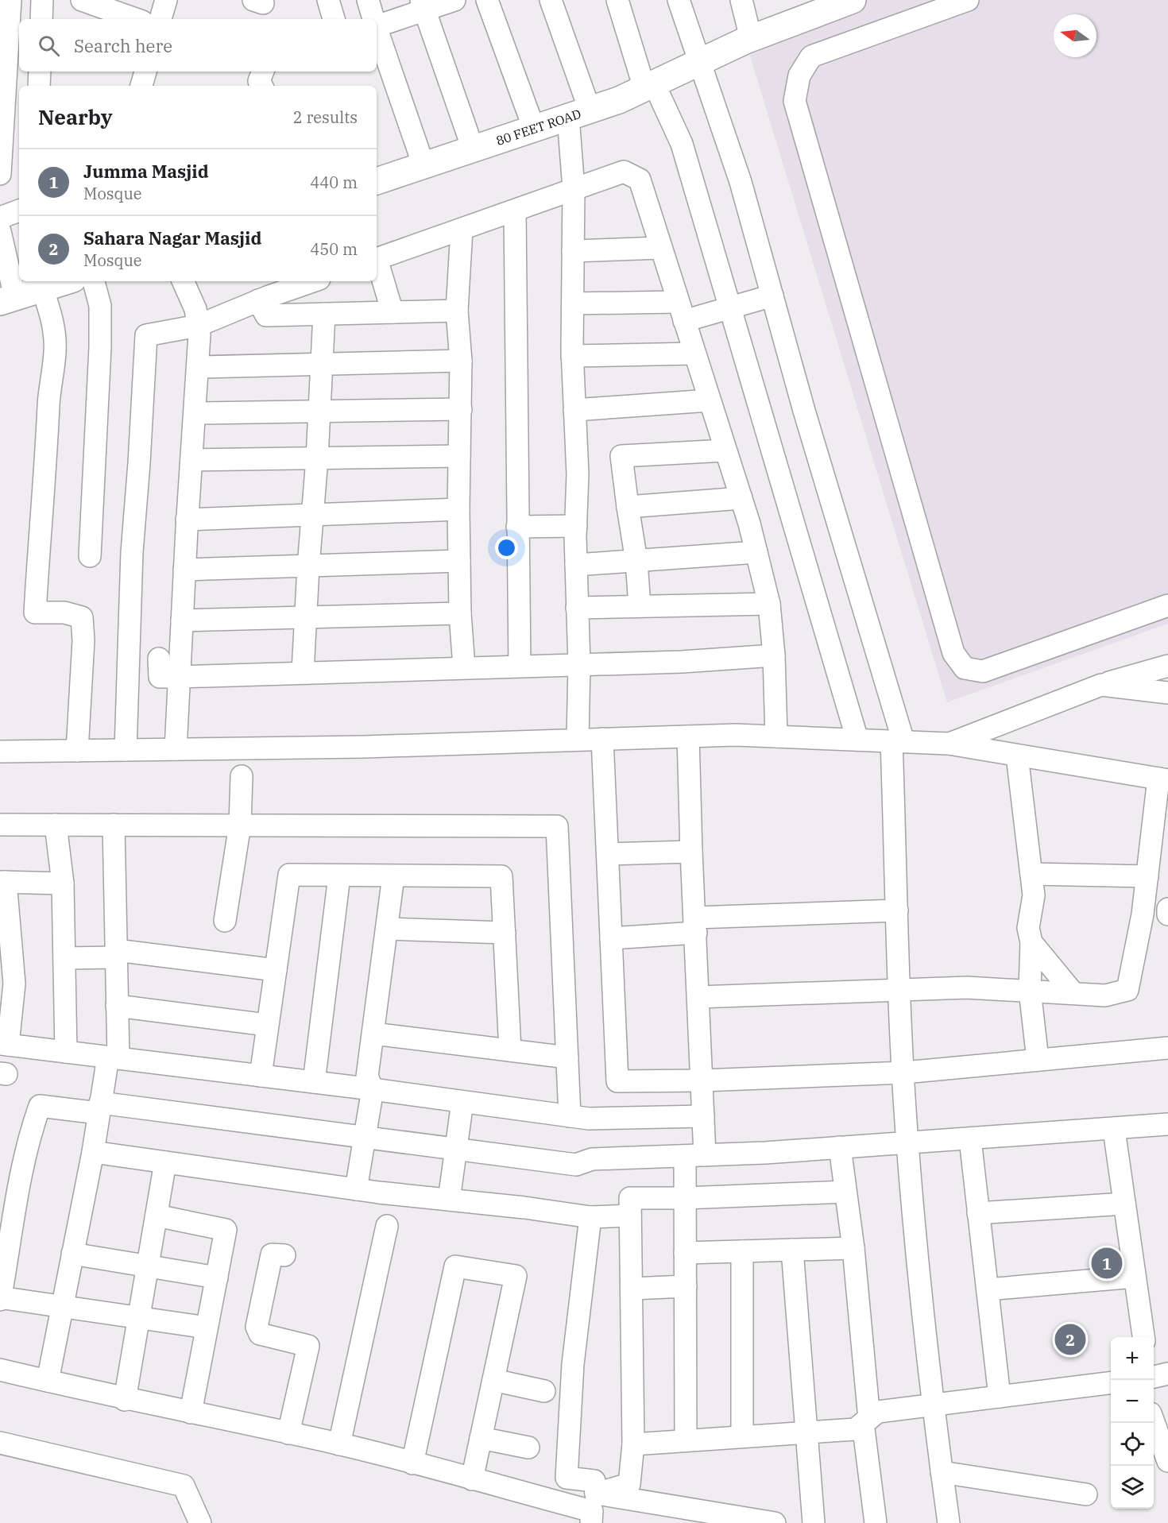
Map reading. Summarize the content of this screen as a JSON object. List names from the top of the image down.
{
  "streets": {
    "main road": ["80 FEET ROAD"]
  },
  "north": "left",
  "page": {
    "search": "Search here",
    "heading": ["Nearby", "2 results"],
    "list": [
      {
        "mark": "1",
        "name": "Jumma Masjid",
        "note": "Mosque",
        "value": "440 m"
      },
      {
        "mark": "2",
        "name": "Sahara Nagar Masjid",
        "note": "Mosque",
        "value": "450 m"
      }
    ],
    "pins": ["1", "2"],
    "map_buttons": ["+", "−"]
  }
}
